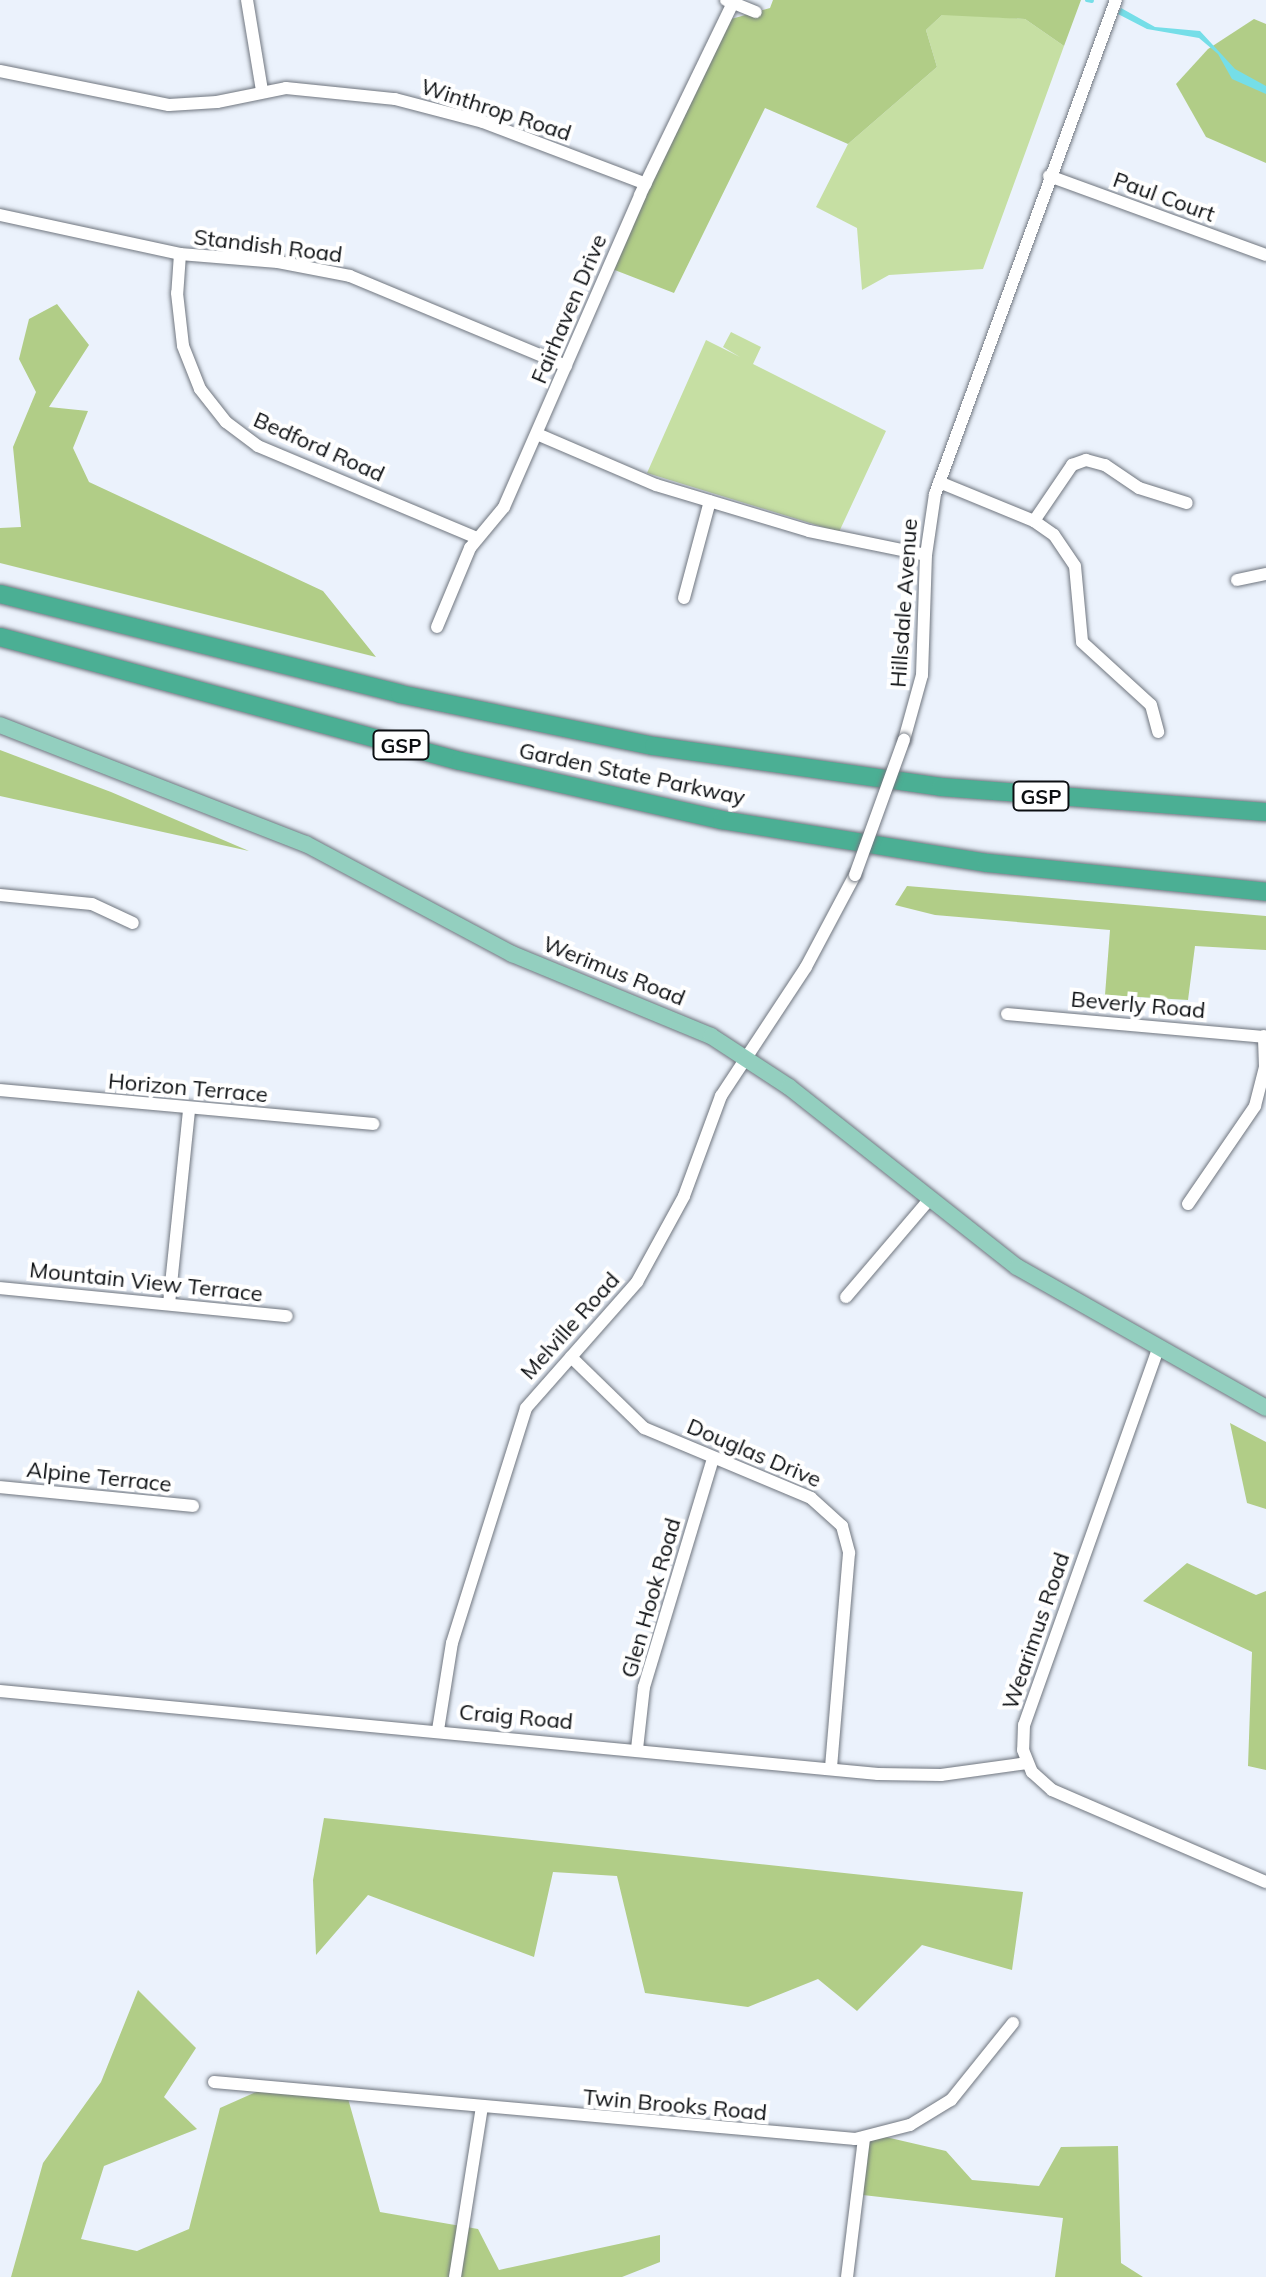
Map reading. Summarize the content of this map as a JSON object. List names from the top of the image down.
{
  "streets": {
    "highway": ["GSP", "Garden State Parkway"],
    "main road": ["Werimus Road"],
    "street": [
      "Winthrop Road",
      "Paul Court",
      "Standish Road",
      "Fairhaven Drive",
      "Bedford Road",
      "Hillsdale Avenue",
      "Beverly Road",
      "Horizon Terrace",
      "Mountain View Terrace",
      "Melville Road",
      "Douglas Drive",
      "Alpine Terrace",
      "Glen Hook Road",
      "Wearimus Road",
      "Craig Road",
      "Twin Brooks Road"
    ]
  },
  "crossings": [
    ["Winthrop Road", "Fairhaven Drive"],
    ["Paul Court", "Hillsdale Avenue"],
    ["Standish Road", "Fairhaven Drive"],
    ["Standish Road", "Bedford Road"],
    ["Fairhaven Drive", "Bedford Road"],
    ["Hillsdale Avenue", "Werimus Road"],
    ["Hillsdale Avenue", "Melville Road"],
    ["Werimus Road", "Melville Road"],
    ["Werimus Road", "Wearimus Road"],
    ["Melville Road", "Douglas Drive"],
    ["Melville Road", "Craig Road"],
    ["Douglas Drive", "Glen Hook Road"],
    ["Douglas Drive", "Craig Road"],
    ["Glen Hook Road", "Craig Road"],
    ["Wearimus Road", "Craig Road"]
  ]
}
